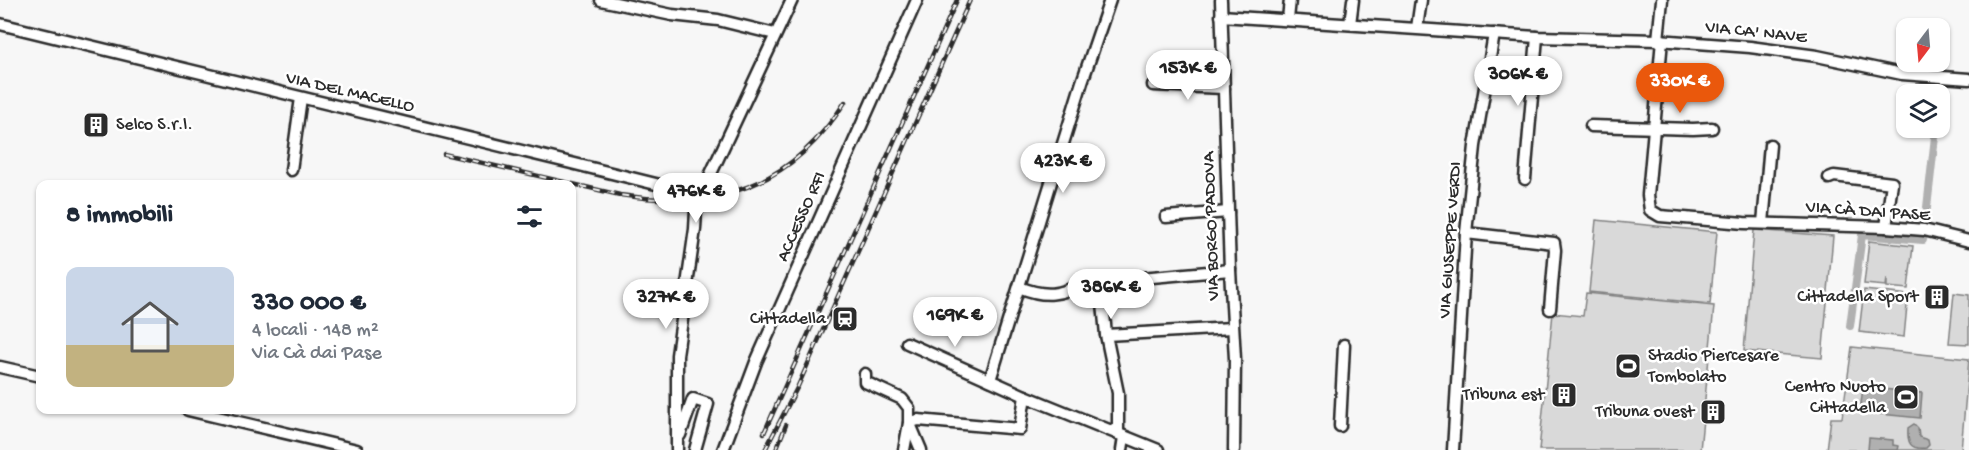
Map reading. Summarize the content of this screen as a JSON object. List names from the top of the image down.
{
  "streets": {
    "street": [
      "VIA CA' NAVE",
      "VIA DEL MACELLO",
      "VIA CÀ DAI PASE",
      "ACCESSO RFI",
      "VIA BORGO PADOVA",
      "VIA GIUSEPPE VERDI"
    ]
  },
  "crossings": [
    ["VIA CA' NAVE", "VIA CÀ DAI PASE"],
    ["VIA CA' NAVE", "VIA BORGO PADOVA"],
    ["VIA CA' NAVE", "VIA GIUSEPPE VERDI"]
  ],
  "places": {
    "building": [
      "Selco S.r.l.",
      "Cittadella Sport",
      "Tribuna est",
      "Tribuna ovest"
    ],
    "station": ["Cittadella"],
    "sports": ["Stadio Piercesare Tombolato", "Centro Nuoto Cittadella"]
  },
  "north": "bottom",
  "page": {
    "price": [
      "153K €",
      "306K €",
      "330K €",
      "423K €",
      "476K €",
      "386K €",
      "327K €",
      "169K €"
    ],
    "heading": "8 immobili",
    "list": [
      {
        "name": "330 000 €",
        "note": "4 locali · 148 m² · Via Cà dai Pase"
      }
    ]
  }
}
